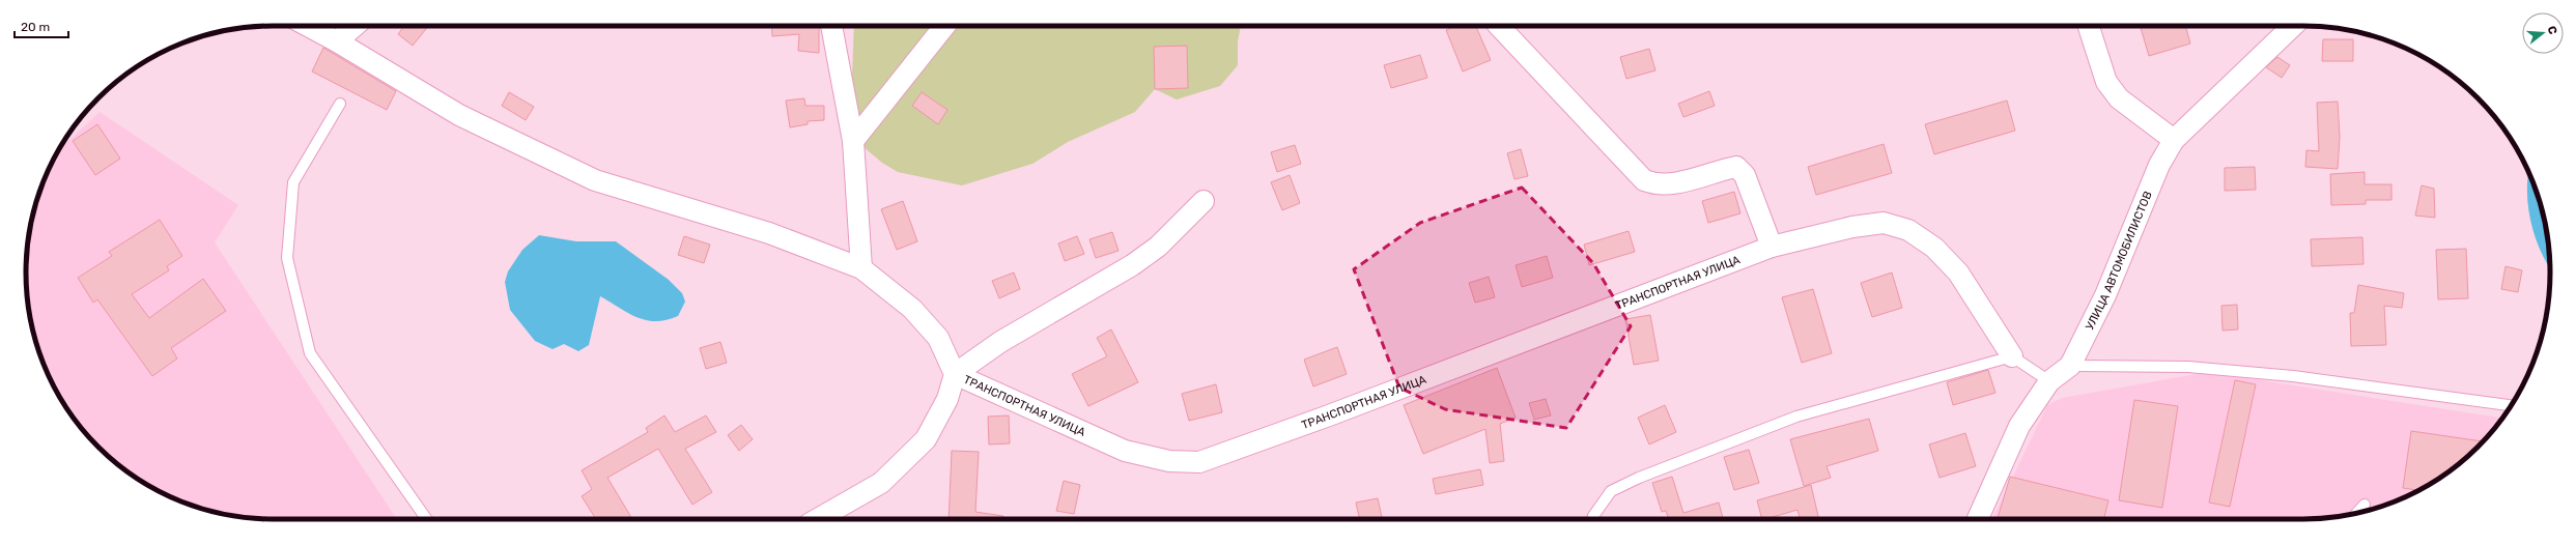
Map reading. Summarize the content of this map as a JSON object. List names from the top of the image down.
{
  "streets": {
    "street": ["УЛИЦА АВТОМОБИЛИСТОВ", "ТРАНСПОРТНАЯ УЛИЦА"]
  },
  "scale_bar": "20 m",
  "north": "right"
}
